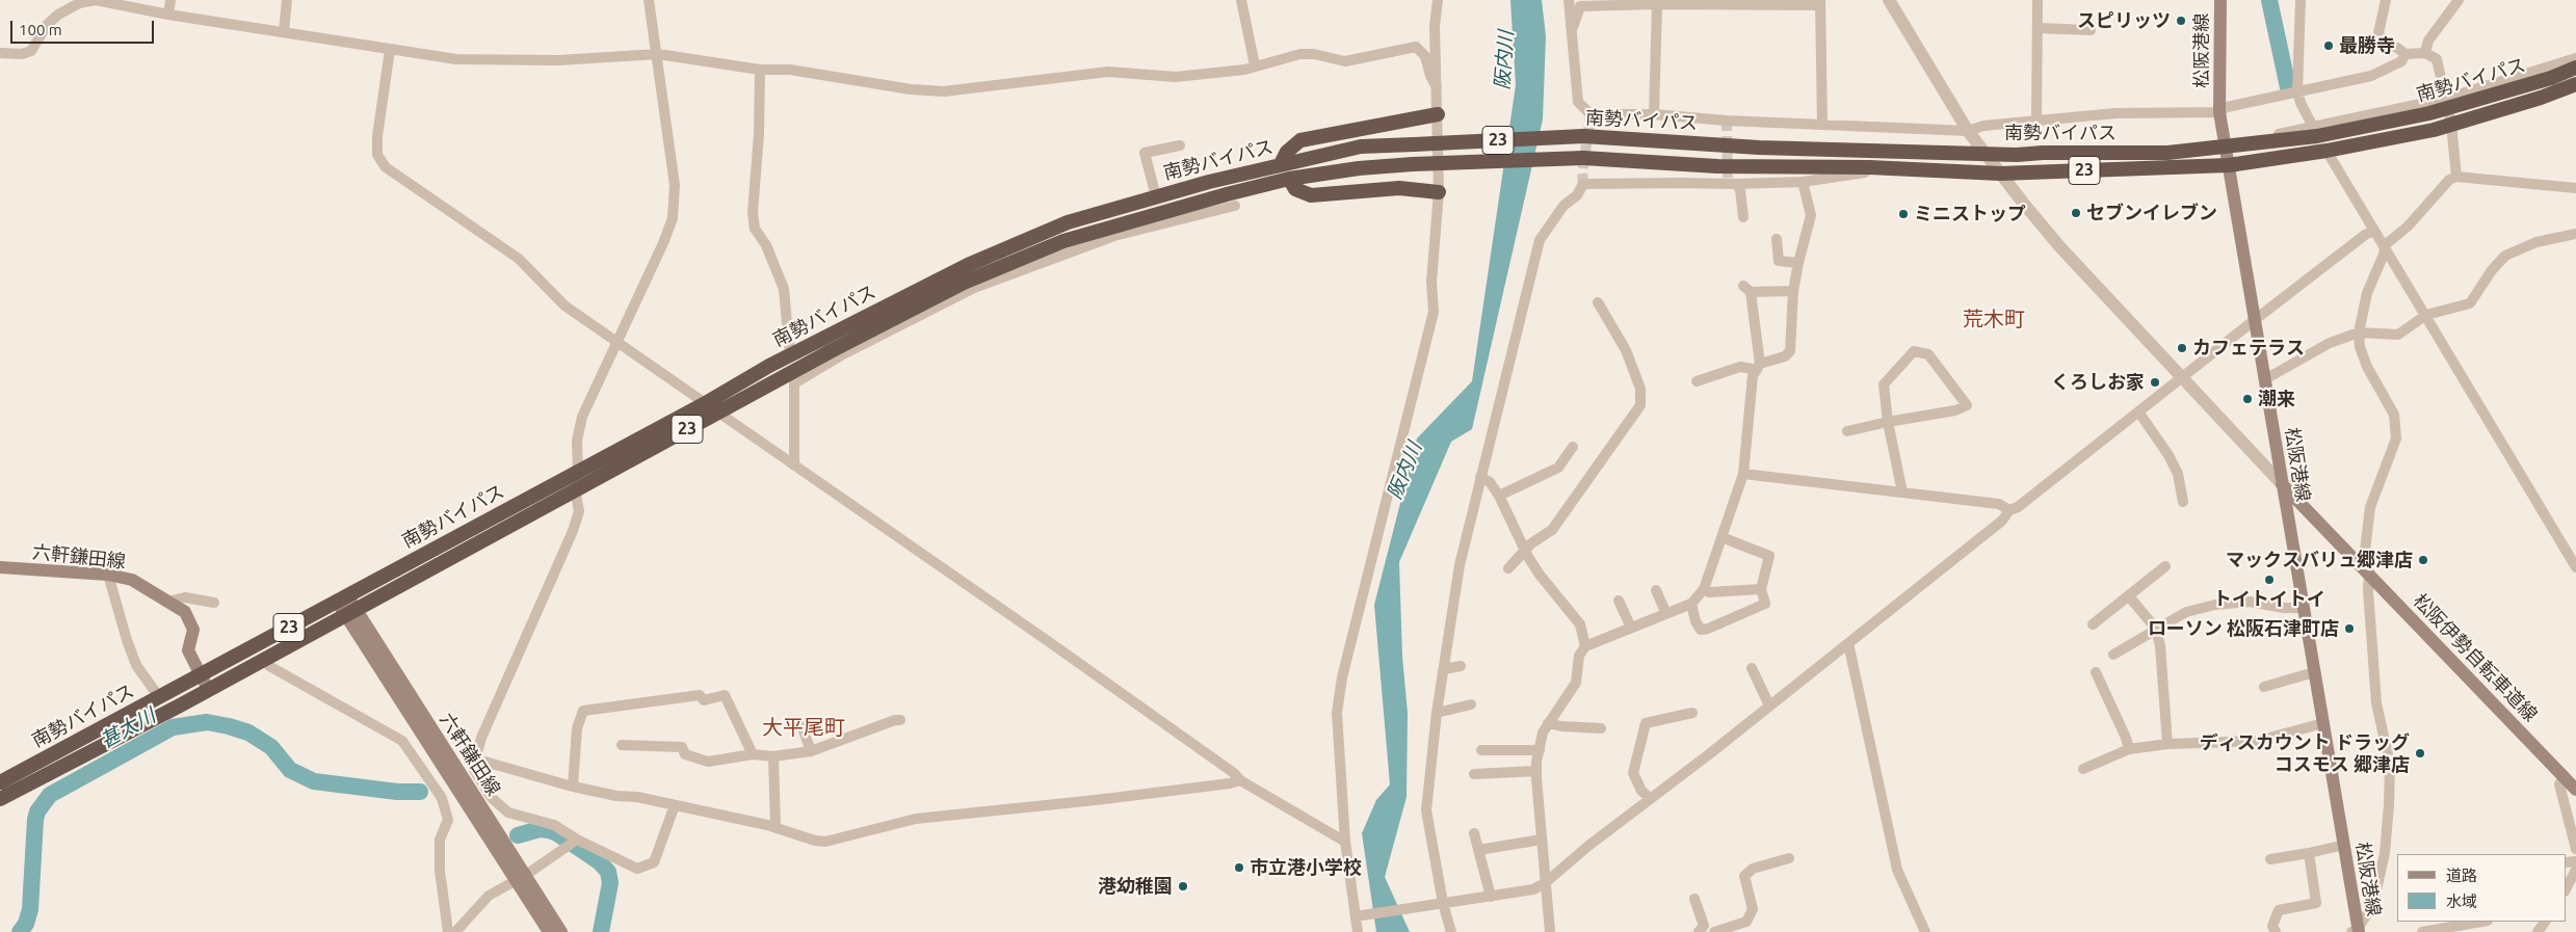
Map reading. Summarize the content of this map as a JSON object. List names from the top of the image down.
{
  "streets": {
    "highway": ["南勢バイパス", "23"],
    "main road": ["松阪港線", "六軒鎌田線", "松阪伊勢自転車道線"]
  },
  "crossings": [
    ["松阪港線", "南勢バイパス"],
    ["松阪港線", "松阪伊勢自転車道線"],
    ["南勢バイパス", "六軒鎌田線"]
  ],
  "districts": ["荒木町", "大平尾町"],
  "water": ["阪内川", "甚太川"],
  "places": [
    "スピリッツ",
    "最勝寺",
    "セブンイレブン",
    "ミニストップ",
    "カフェテラス",
    "くろしお家",
    "潮来",
    "マックスバリュ郷津店",
    "トイトイトイ",
    "ローソン 松阪石津町店",
    "ディスカウント ドラッグ コスモス 郷津店",
    "市立港小学校",
    "港幼稚園"
  ],
  "legend": ["道路", "水域"],
  "scale_bar": "100 m"
}
